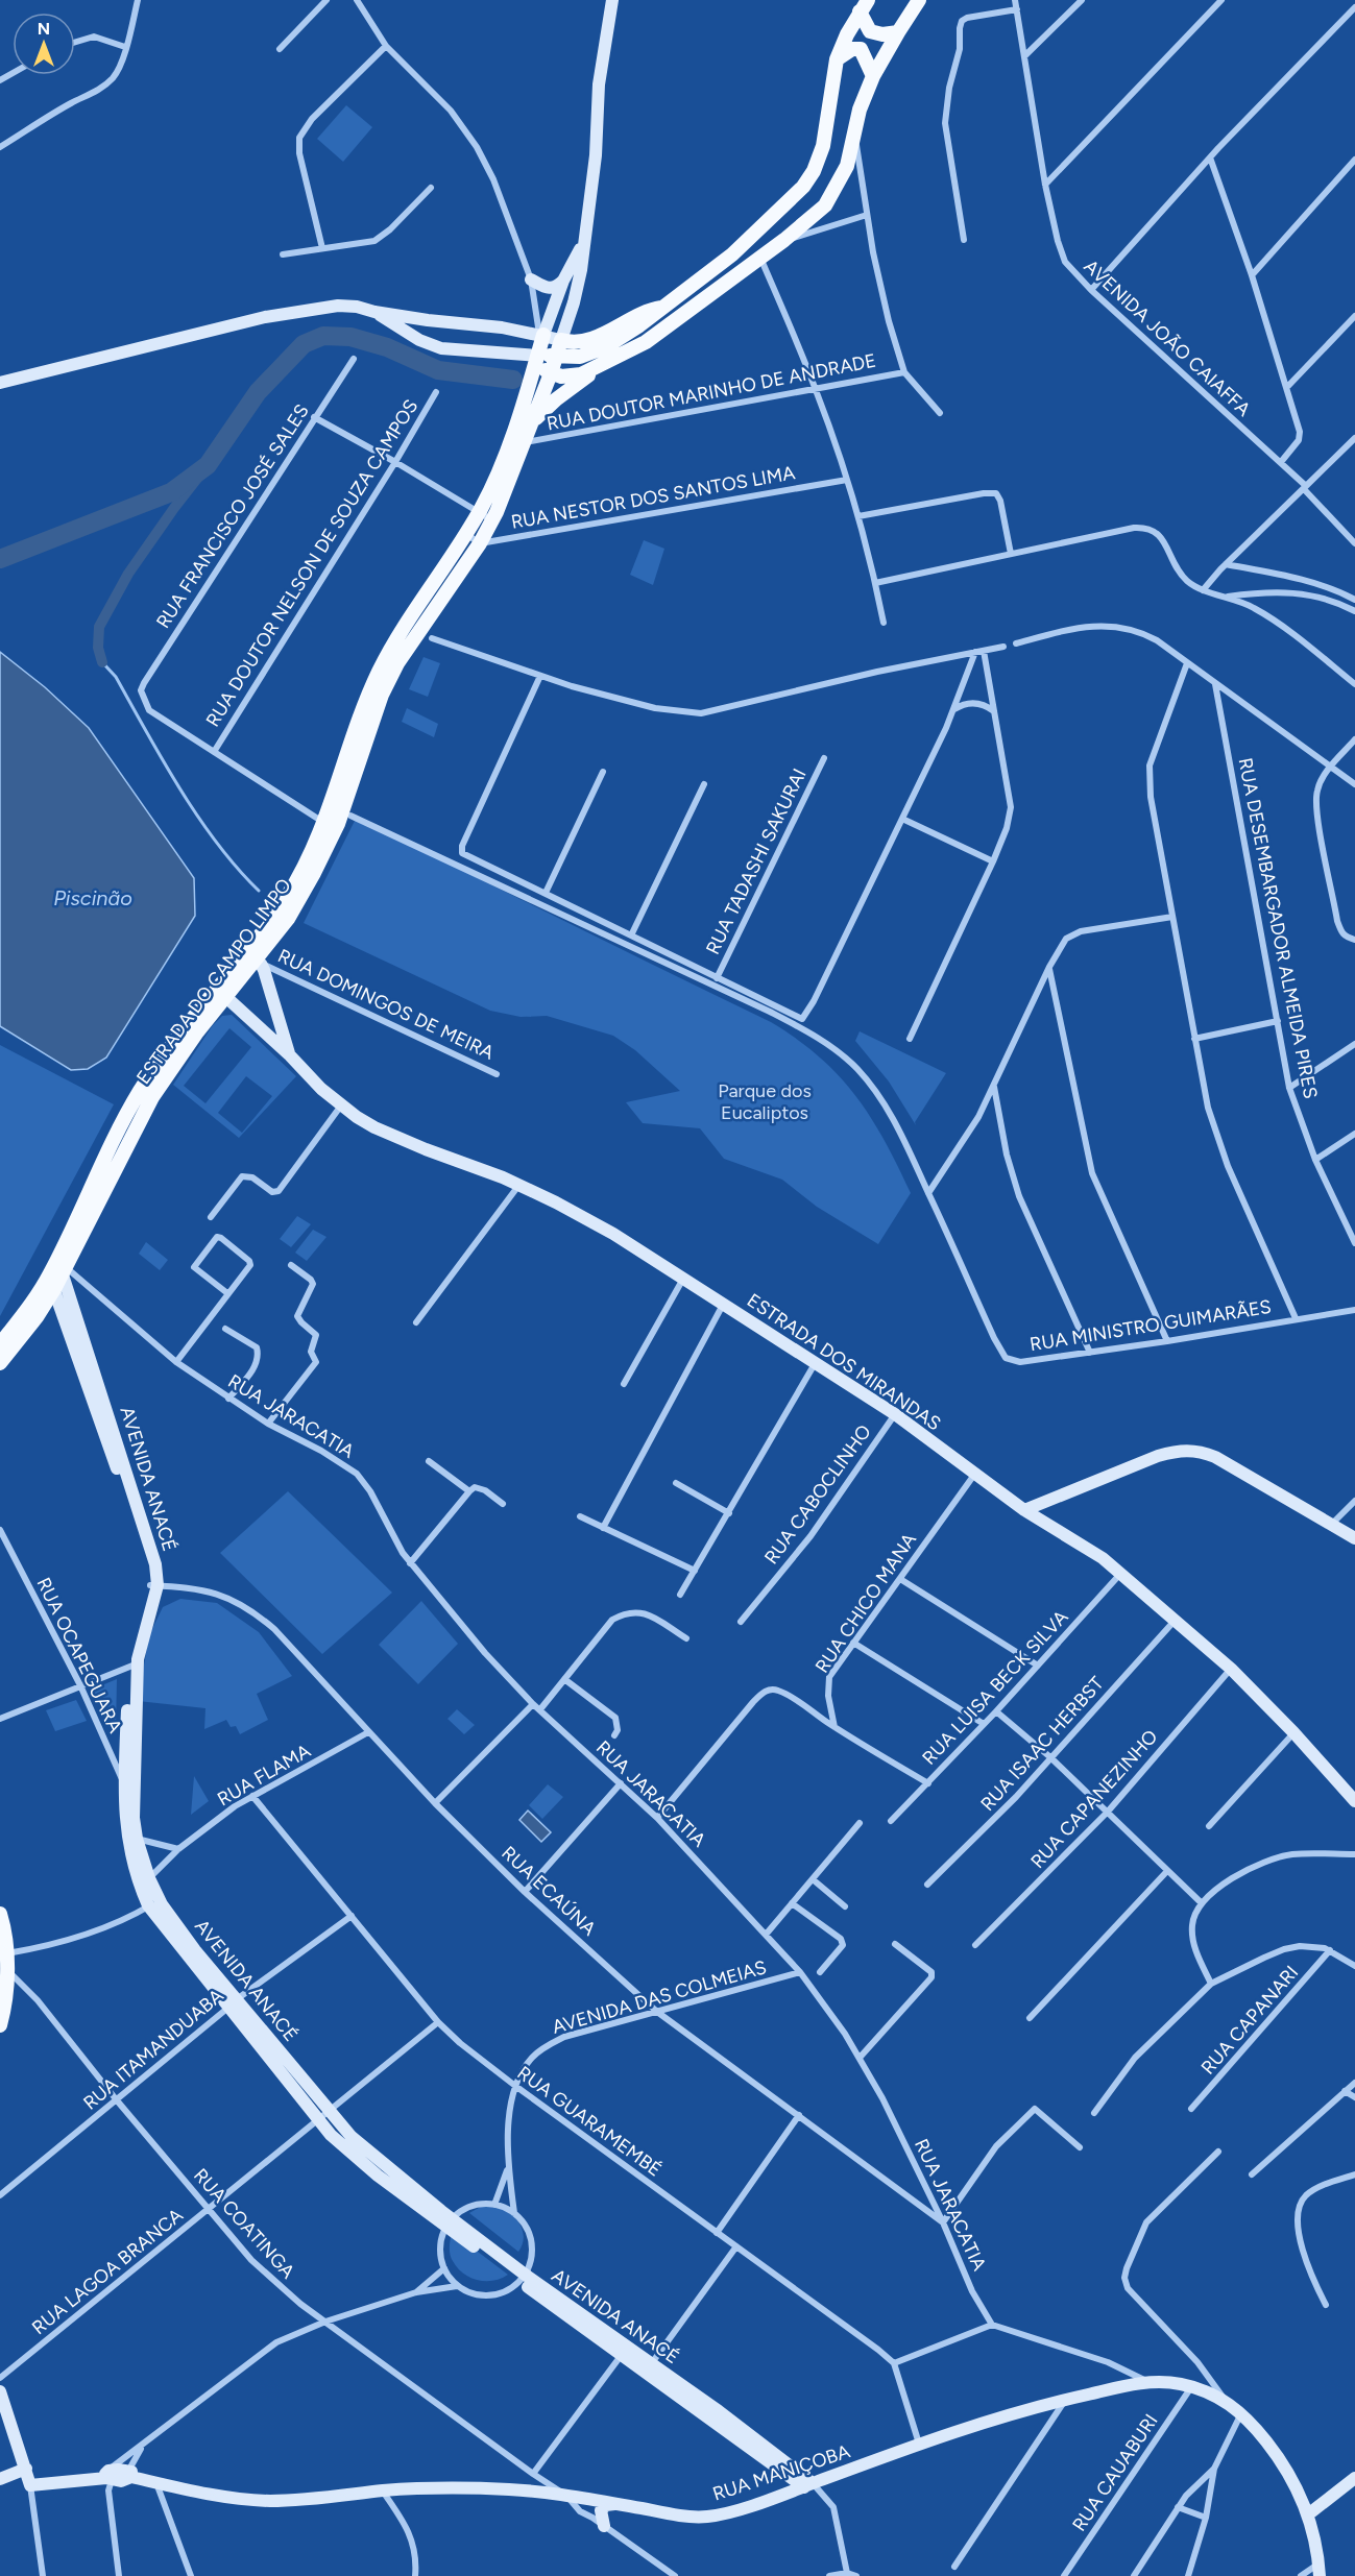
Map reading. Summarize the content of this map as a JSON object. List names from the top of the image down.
{
  "streets": {
    "main road": ["ESTRADA DO CAMPO LIMPO"],
    "street": [
      "AVENIDA JOÃO CAIAFFA",
      "RUA DOUTOR MARINHO DE ANDRADE",
      "RUA NESTOR DOS SANTOS LIMA",
      "RUA FRANCISCO JOSÉ SALES",
      "RUA DOUTOR NELSON DE SOUZA CAMPOS",
      "RUA TADASHI SAKURAI",
      "RUA DESEMBARGADOR ALMEIDA PIRES",
      "RUA DOMINGOS DE MEIRA",
      "RUA MINISTRO GUIMARÃES",
      "ESTRADA DOS MIRANDAS",
      "RUA JARACATIA",
      "AVENIDA ANACÉ",
      "RUA CABOCLINHO",
      "RUA CHICO MANA",
      "RUA OCAPEGUARA",
      "RUA LUISA BECK SILVA",
      "RUA ISAAC HERBST",
      "RUA FLAMA",
      "RUA CAPANEZINHO",
      "RUA ECAÚNA",
      "AVENIDA DAS COLMEIAS",
      "RUA CAPANARI",
      "RUA ITAMANDUABA",
      "RUA GUARAMEMBÉ",
      "RUA COATINGA",
      "RUA LAGOA BRANCA",
      "RUA MANIÇOBA",
      "RUA CAUABURI"
    ]
  },
  "crossings": [
    ["RUA DOUTOR MARINHO DE ANDRADE", "ESTRADA DO CAMPO LIMPO"],
    ["RUA NESTOR DOS SANTOS LIMA", "ESTRADA DO CAMPO LIMPO"],
    ["RUA FRANCISCO JOSÉ SALES", "RUA DOUTOR NELSON DE SOUZA CAMPOS"],
    ["ESTRADA DO CAMPO LIMPO", "RUA DOMINGOS DE MEIRA"],
    ["ESTRADA DO CAMPO LIMPO", "ESTRADA DOS MIRANDAS"],
    ["ESTRADA DO CAMPO LIMPO", "RUA JARACATIA"],
    ["ESTRADA DO CAMPO LIMPO", "AVENIDA ANACÉ"],
    ["RUA DOMINGOS DE MEIRA", "ESTRADA DOS MIRANDAS"],
    ["ESTRADA DOS MIRANDAS", "RUA CABOCLINHO"],
    ["ESTRADA DOS MIRANDAS", "RUA CHICO MANA"],
    ["ESTRADA DOS MIRANDAS", "RUA LUISA BECK SILVA"],
    ["ESTRADA DOS MIRANDAS", "RUA ISAAC HERBST"],
    ["ESTRADA DOS MIRANDAS", "RUA CAPANEZINHO"],
    ["RUA JARACATIA", "AVENIDA ANACÉ"],
    ["RUA JARACATIA", "RUA ECAÚNA"],
    ["RUA JARACATIA", "AVENIDA DAS COLMEIAS"],
    ["AVENIDA ANACÉ", "RUA OCAPEGUARA"],
    ["AVENIDA ANACÉ", "RUA FLAMA"],
    ["AVENIDA ANACÉ", "RUA ECAÚNA"],
    ["AVENIDA ANACÉ", "RUA ITAMANDUABA"],
    ["AVENIDA ANACÉ", "RUA LAGOA BRANCA"],
    ["AVENIDA ANACÉ", "RUA MANIÇOBA"],
    ["RUA FLAMA", "RUA ECAÚNA"],
    ["RUA FLAMA", "RUA GUARAMEMBÉ"],
    ["RUA ECAÚNA", "AVENIDA DAS COLMEIAS"],
    ["AVENIDA DAS COLMEIAS", "RUA GUARAMEMBÉ"],
    ["RUA ITAMANDUABA", "RUA GUARAMEMBÉ"],
    ["RUA ITAMANDUABA", "RUA COATINGA"],
    ["RUA GUARAMEMBÉ", "RUA LAGOA BRANCA"],
    ["RUA COATINGA", "RUA LAGOA BRANCA"],
    ["RUA COATINGA", "RUA MANIÇOBA"],
    ["RUA MANIÇOBA", "RUA CAUABURI"]
  ],
  "water": ["Piscinão"],
  "parks": ["Parque dos Eucaliptos"],
  "north": "top"
}
